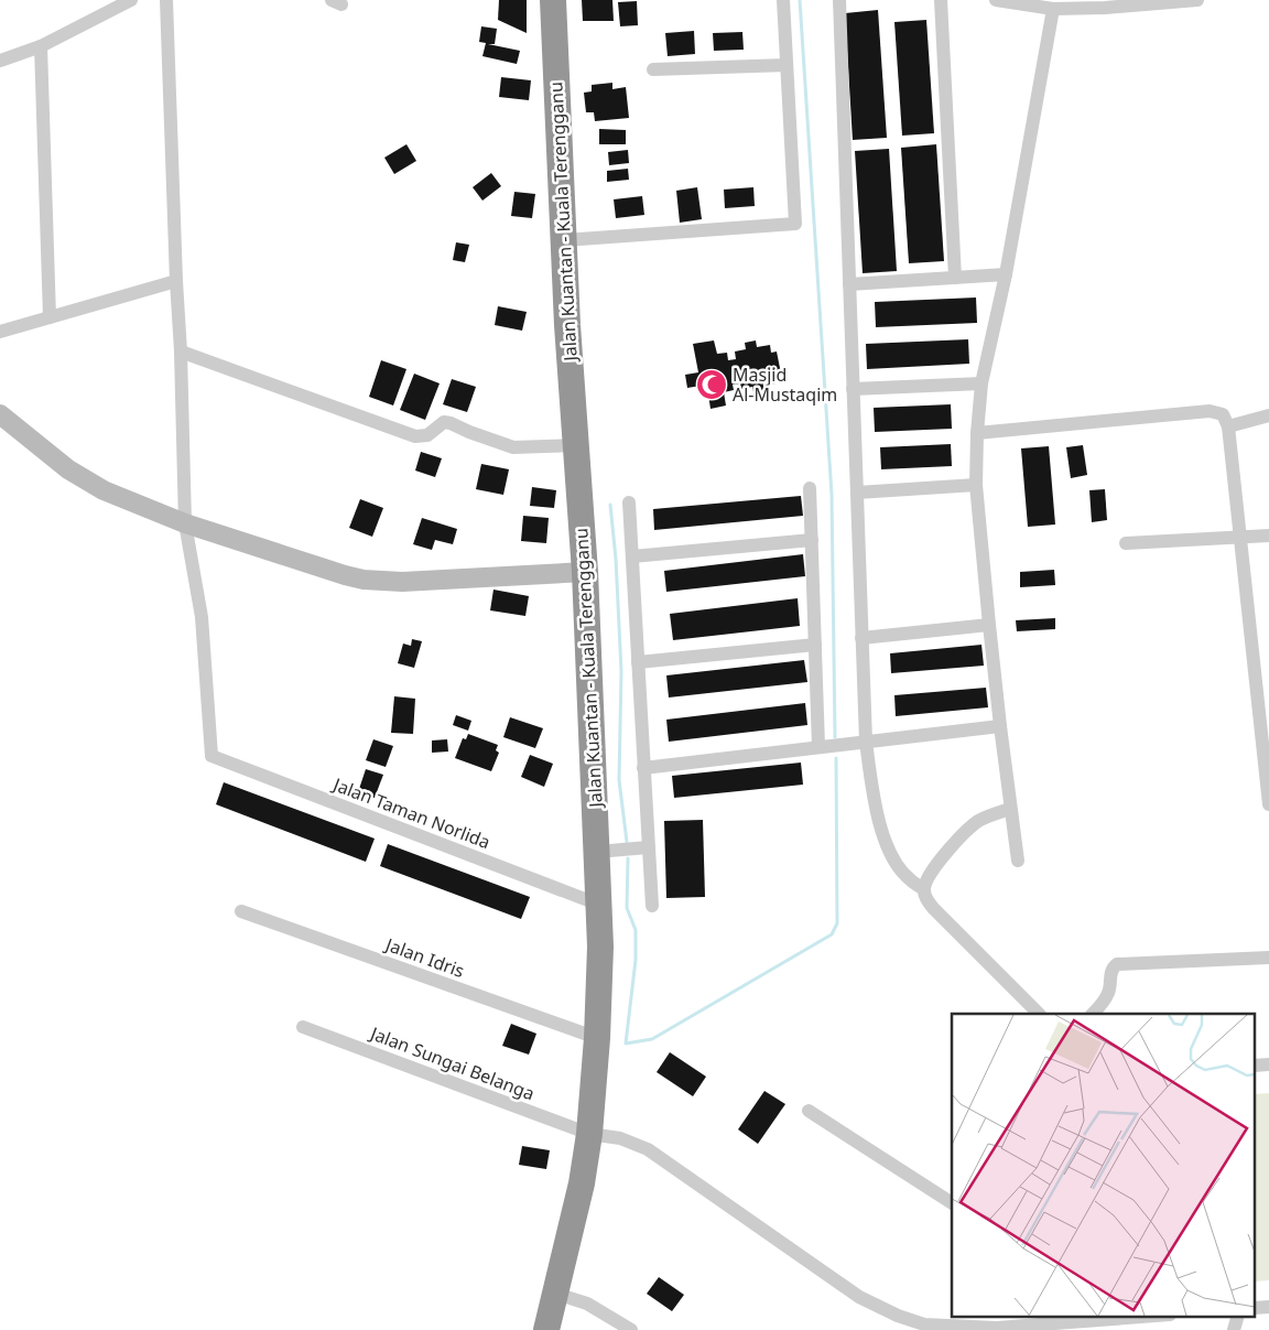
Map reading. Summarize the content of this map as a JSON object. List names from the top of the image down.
{
  "streets": {
    "highway": ["Jalan Kuantan - Kuala Terengganu"],
    "street": ["Jalan Taman Norlida", "Jalan Idris", "Jalan Sungai Belanga"]
  },
  "crossings": [
    ["Jalan Kuantan - Kuala Terengganu", "Jalan Taman Norlida"],
    ["Jalan Kuantan - Kuala Terengganu", "Jalan Idris"],
    ["Jalan Kuantan - Kuala Terengganu", "Jalan Sungai Belanga"]
  ],
  "places": {
    "mosque": ["Masjid Al-Mustaqim"]
  }
}
